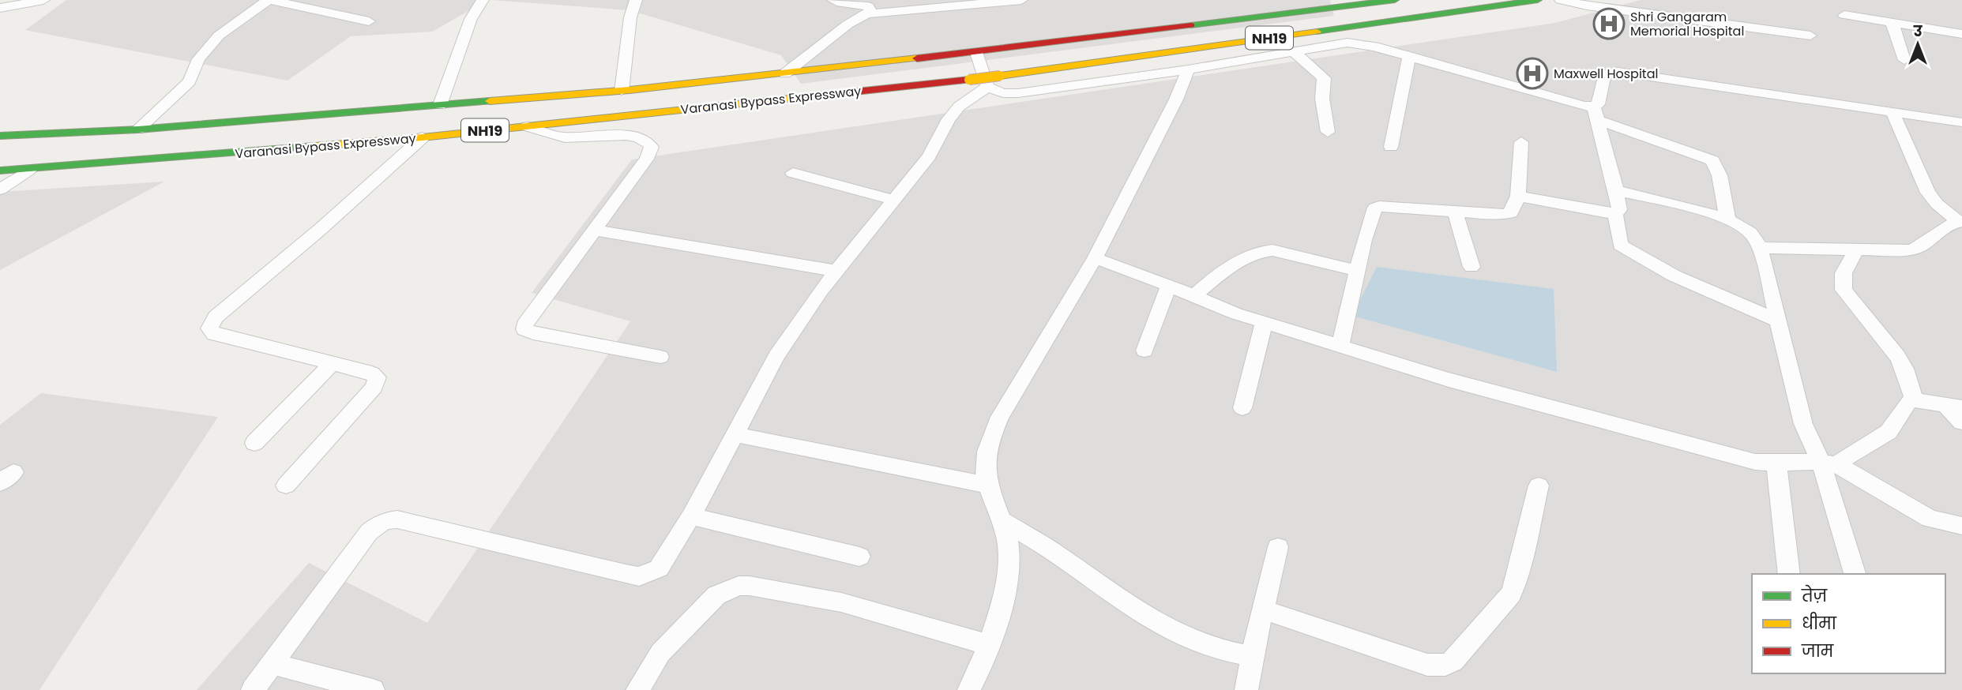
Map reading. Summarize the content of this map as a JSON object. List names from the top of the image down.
{
  "streets": {
    "main road": ["NH19", "Varanasi Bypass Expressway"]
  },
  "places": {
    "hospital": ["Shri Gangaram Memorial Hospital", "Maxwell Hospital"]
  },
  "legend": ["तेज़", "धीमा", "जाम"],
  "north": "top"
}
